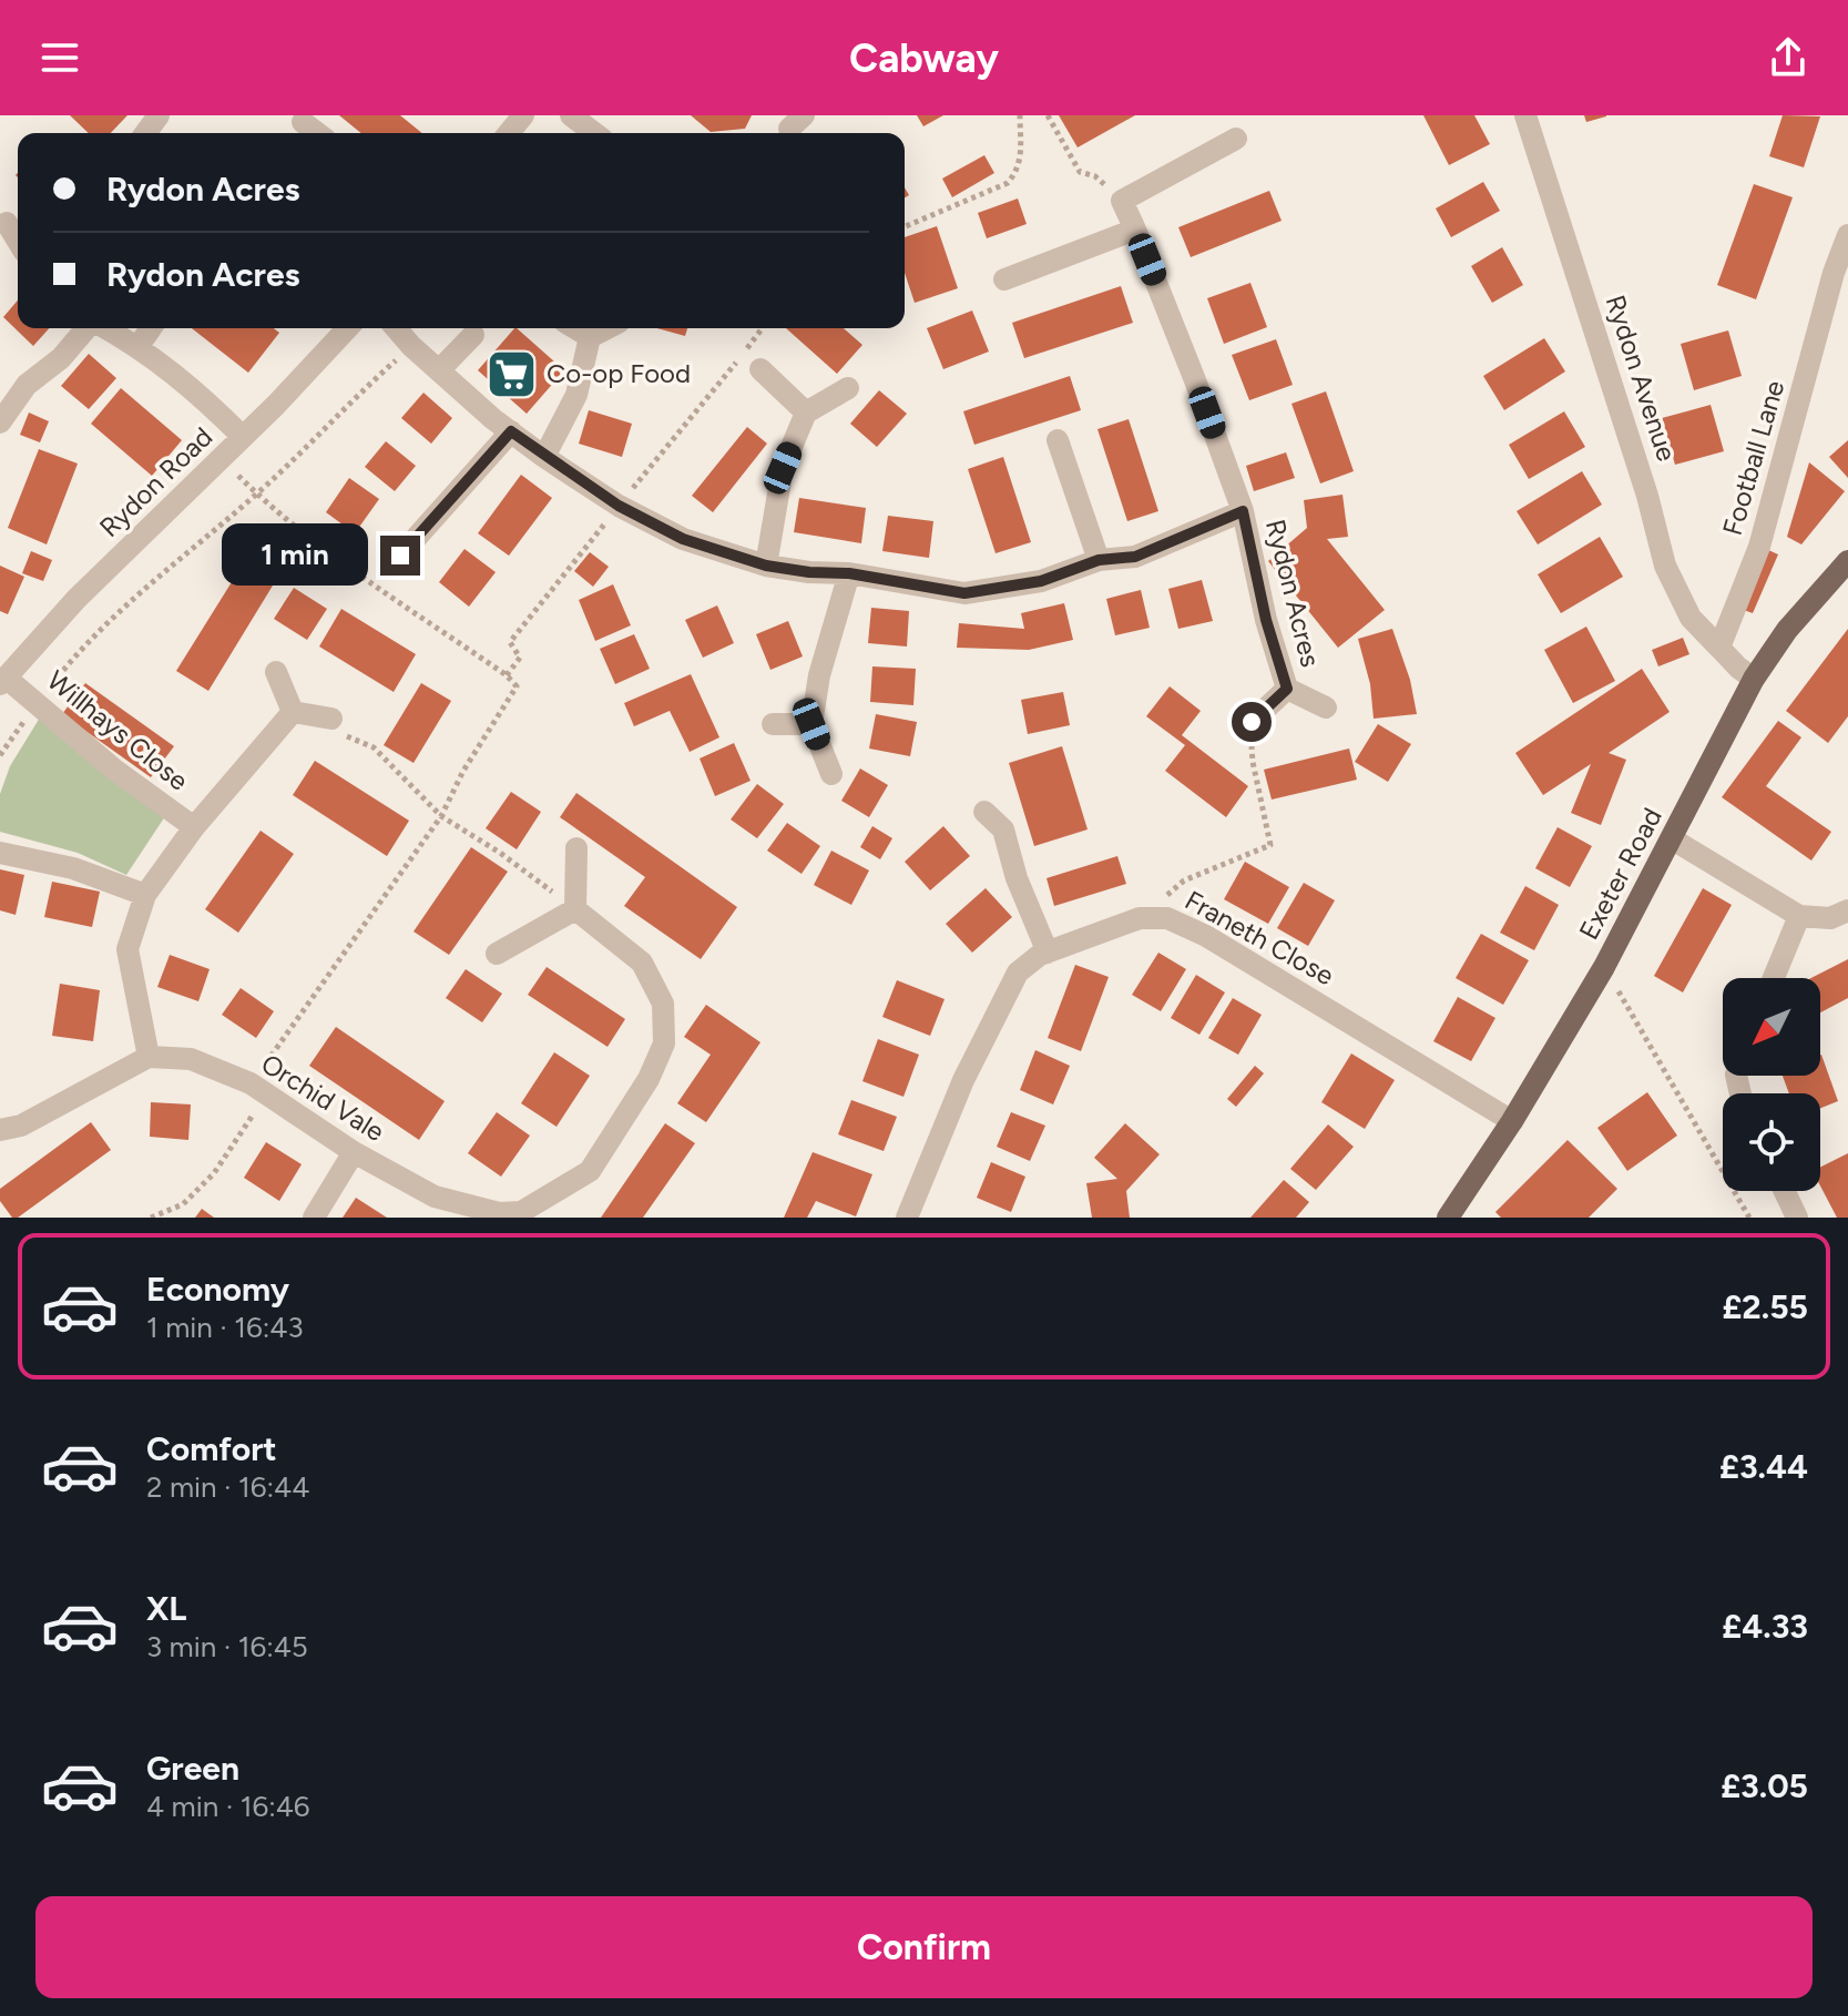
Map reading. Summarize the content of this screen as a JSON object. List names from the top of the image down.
{
  "streets": {
    "main road": ["Exeter Road"],
    "street": [
      "Rydon Avenue",
      "Football Lane",
      "Rydon Road",
      "Rydon Acres",
      "Willhays Close",
      "Franeth Close",
      "Orchid Vale"
    ]
  },
  "crossings": [
    ["Rydon Avenue", "Football Lane"],
    ["Rydon Road", "Willhays Close"],
    ["Willhays Close", "Orchid Vale"],
    ["Exeter Road", "Franeth Close"]
  ],
  "places": {
    "supermarket": ["Co-op Food"]
  },
  "north": "bottom left",
  "page": {
    "header": "Cabway",
    "banner": ["Rydon Acres", "Rydon Acres"],
    "bubble": "1 min",
    "list": [
      {
        "name": "Economy",
        "note": "1 min · 16:43",
        "value": "£2.55"
      },
      {
        "name": "Comfort",
        "note": "2 min · 16:44",
        "value": "£3.44"
      },
      {
        "name": "XL",
        "note": "3 min · 16:45",
        "value": "£4.33"
      },
      {
        "name": "Green",
        "note": "4 min · 16:46",
        "value": "£3.05"
      }
    ],
    "buttons": "Confirm"
  }
}
